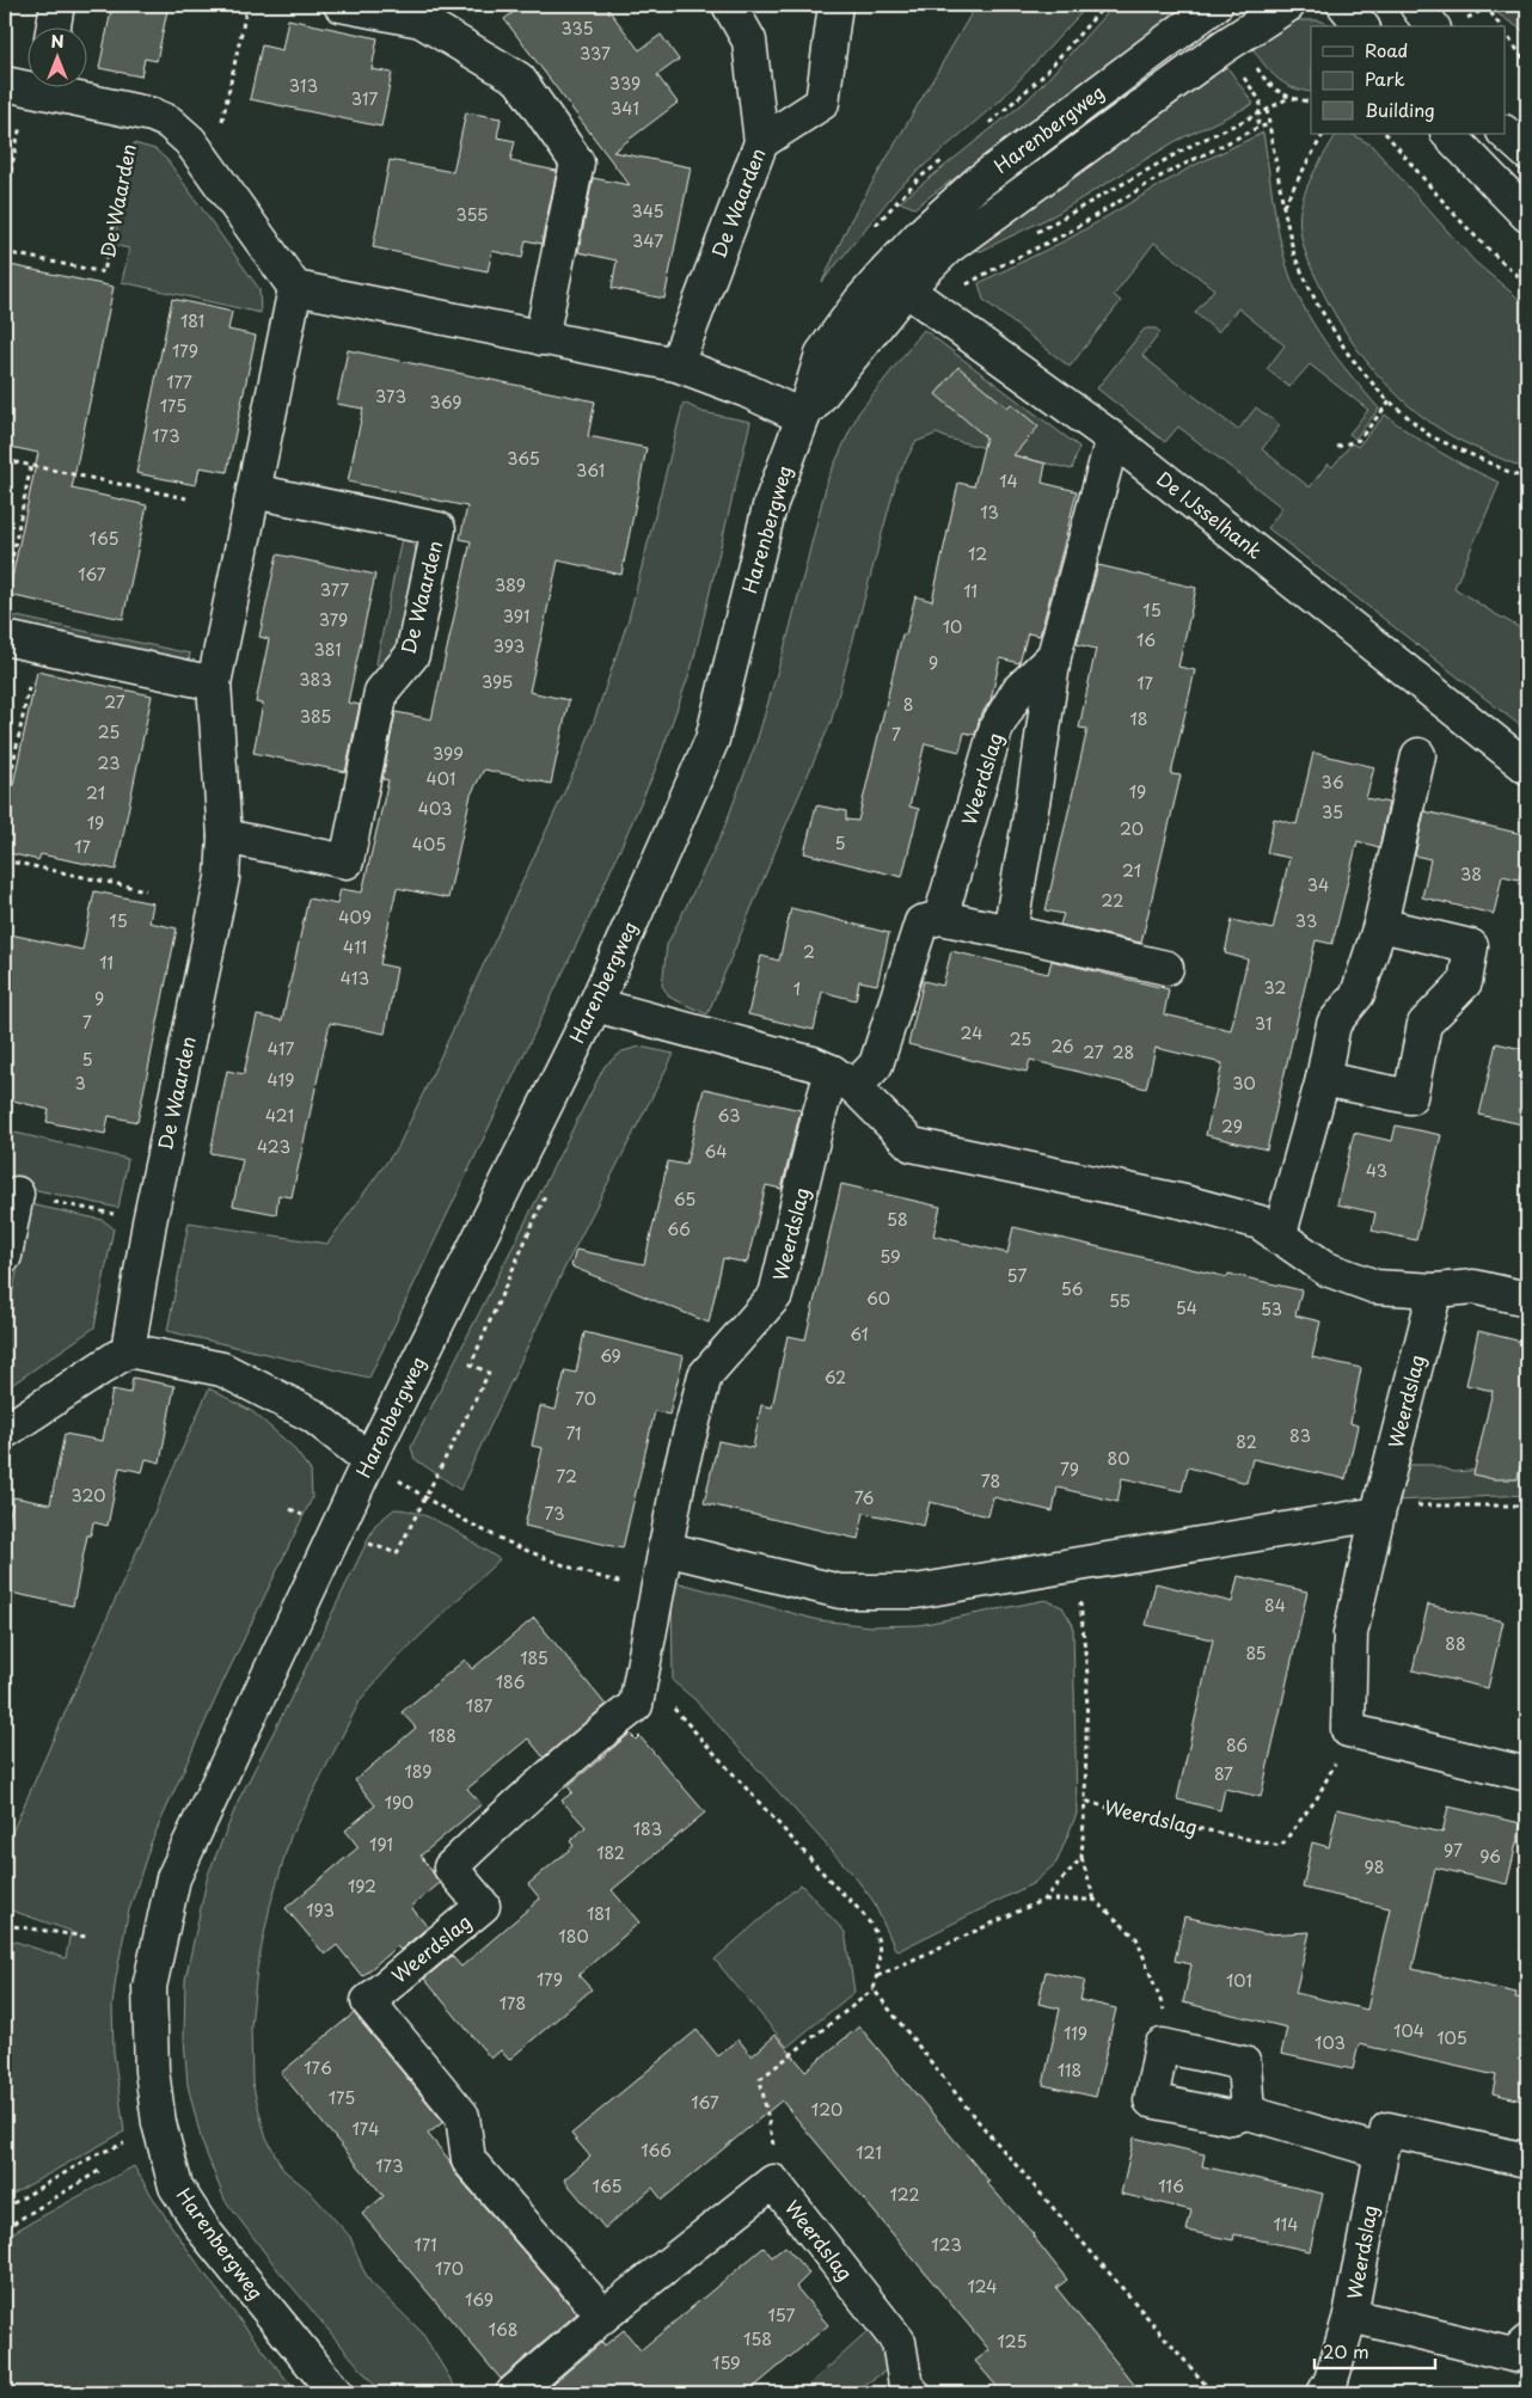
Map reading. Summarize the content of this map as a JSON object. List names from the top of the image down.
{
  "streets": {
    "street": [
      "Harenbergweg",
      "De Waarden",
      "De IJsselhank",
      "Weerdslag"
    ]
  },
  "crossings": [
    ["Harenbergweg", "De IJsselhank"]
  ],
  "house_numbers": [
    "335",
    "337",
    "339",
    "313",
    "317",
    "341",
    "345",
    "355",
    "347",
    "181",
    "179",
    "177",
    "373",
    "369",
    "175",
    "173",
    "365",
    "361",
    "14",
    "13",
    "165",
    "12",
    "167",
    "389",
    "377",
    "11",
    "15",
    "391",
    "379",
    "10",
    "16",
    "393",
    "381",
    "9",
    "383",
    "395",
    "17",
    "27",
    "8",
    "385",
    "18",
    "25",
    "7",
    "399",
    "23",
    "401",
    "36",
    "19",
    "21",
    "403",
    "35",
    "19",
    "20",
    "5",
    "405",
    "17",
    "21",
    "38",
    "34",
    "22",
    "409",
    "15",
    "33",
    "411",
    "2",
    "11",
    "413",
    "32",
    "1",
    "9",
    "7",
    "31",
    "24",
    "25",
    "26",
    "417",
    "27",
    "28",
    "5",
    "419",
    "3",
    "30",
    "421",
    "63",
    "29",
    "423",
    "64",
    "43",
    "65",
    "58",
    "66",
    "59",
    "57",
    "56",
    "60",
    "55",
    "54",
    "53",
    "61",
    "69",
    "62",
    "70",
    "71",
    "83",
    "82",
    "80",
    "79",
    "72",
    "78",
    "320",
    "76",
    "73",
    "84",
    "88",
    "85",
    "185",
    "186",
    "187",
    "188",
    "86",
    "189",
    "87",
    "190",
    "183",
    "191",
    "97",
    "182",
    "96",
    "98",
    "192",
    "193",
    "181",
    "180",
    "179",
    "101",
    "178",
    "104",
    "119",
    "105",
    "103",
    "176",
    "118",
    "175",
    "167",
    "120",
    "174",
    "166",
    "121",
    "173",
    "165",
    "116",
    "122",
    "114",
    "171",
    "123",
    "170",
    "124",
    "169",
    "157",
    "168",
    "158",
    "125",
    "159"
  ],
  "legend": ["Road", "Park", "Building"],
  "scale_bar": "20 m",
  "north": "top"
}
